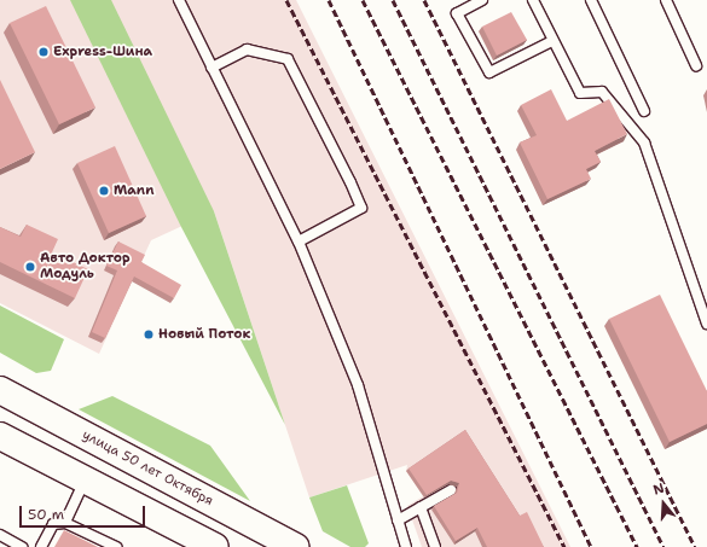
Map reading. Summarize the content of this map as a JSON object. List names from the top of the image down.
{
  "streets": {
    "main road": ["улица 50 лет Октября"]
  },
  "places": [
    "Express-Шина",
    "Mann",
    "Авто Доктор Модуль",
    "Новый Поток"
  ],
  "scale_bar": "50 m",
  "north": "top"
}
